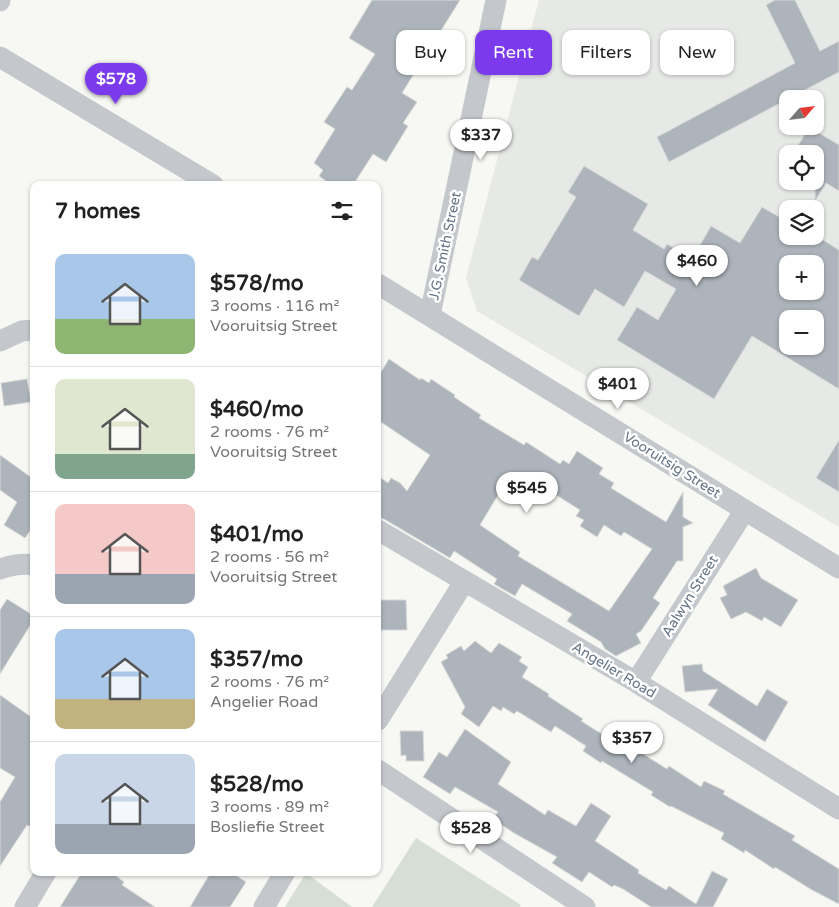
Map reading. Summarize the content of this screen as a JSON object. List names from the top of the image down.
{
  "streets": {
    "street": [
      "J.G. Smith Street",
      "Vooruitsig Street",
      "Aalwyn Street",
      "Angelier Road"
    ]
  },
  "crossings": [
    ["J.G. Smith Street", "Vooruitsig Street"],
    ["Vooruitsig Street", "Aalwyn Street"],
    ["Aalwyn Street", "Angelier Road"]
  ],
  "north": "top right",
  "page": {
    "chip": [
      "Buy",
      "Rent",
      "Filters",
      "New"
    ],
    "price": [
      "$578",
      "$337",
      "$460",
      "$401",
      "$545",
      "$357",
      "$528"
    ],
    "map_buttons": ["+", "−"],
    "heading": "7 homes",
    "list": [
      {
        "name": "$578/mo",
        "note": "3 rooms · 116 m² · Vooruitsig Street"
      },
      {
        "name": "$460/mo",
        "note": "2 rooms · 76 m² · Vooruitsig Street"
      },
      {
        "name": "$401/mo",
        "note": "2 rooms · 56 m² · Vooruitsig Street"
      },
      {
        "name": "$357/mo",
        "note": "2 rooms · 76 m² · Angelier Road"
      },
      {
        "name": "$528/mo",
        "note": "3 rooms · 89 m² · Bosliefie Street"
      }
    ]
  }
}
